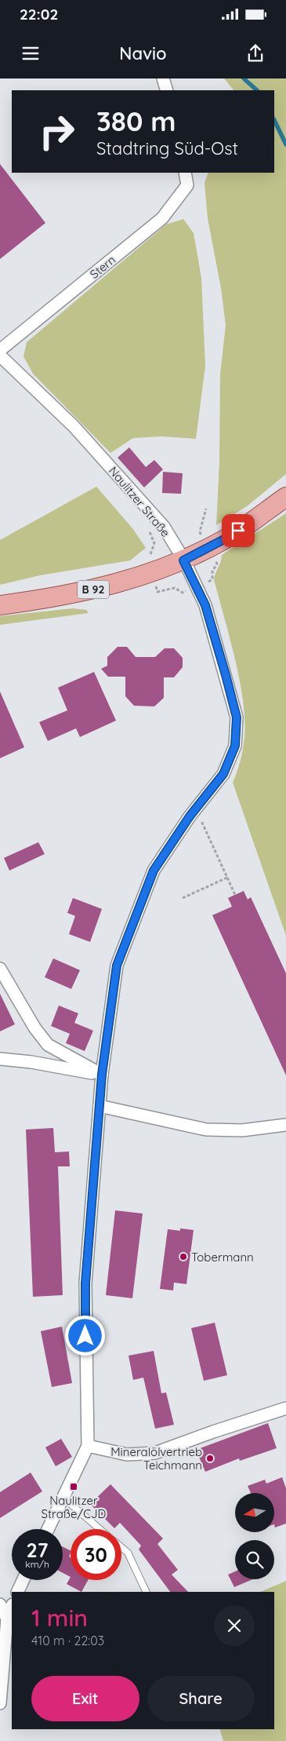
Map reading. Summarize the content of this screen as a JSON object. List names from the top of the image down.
{
  "streets": {
    "main road": ["B 92"],
    "street": ["Stern", "Naulitzer Straße"]
  },
  "crossings": [
    ["Naulitzer Straße", "B 92"]
  ],
  "places": {
    "other": ["Tobermann", "Mineralölvertrieb Teichmann"],
    "transit": ["Naulitzer Straße/CJD"]
  },
  "north": "left",
  "page": {
    "status": "22:02",
    "header": "Navio",
    "turn": ["380 m", "Stadtring Süd-Ost"],
    "speed": "27 km/h",
    "limit": "30",
    "heading": ["1 min", "410 m · 22:03"],
    "buttons": ["Exit", "Share"]
  }
}
